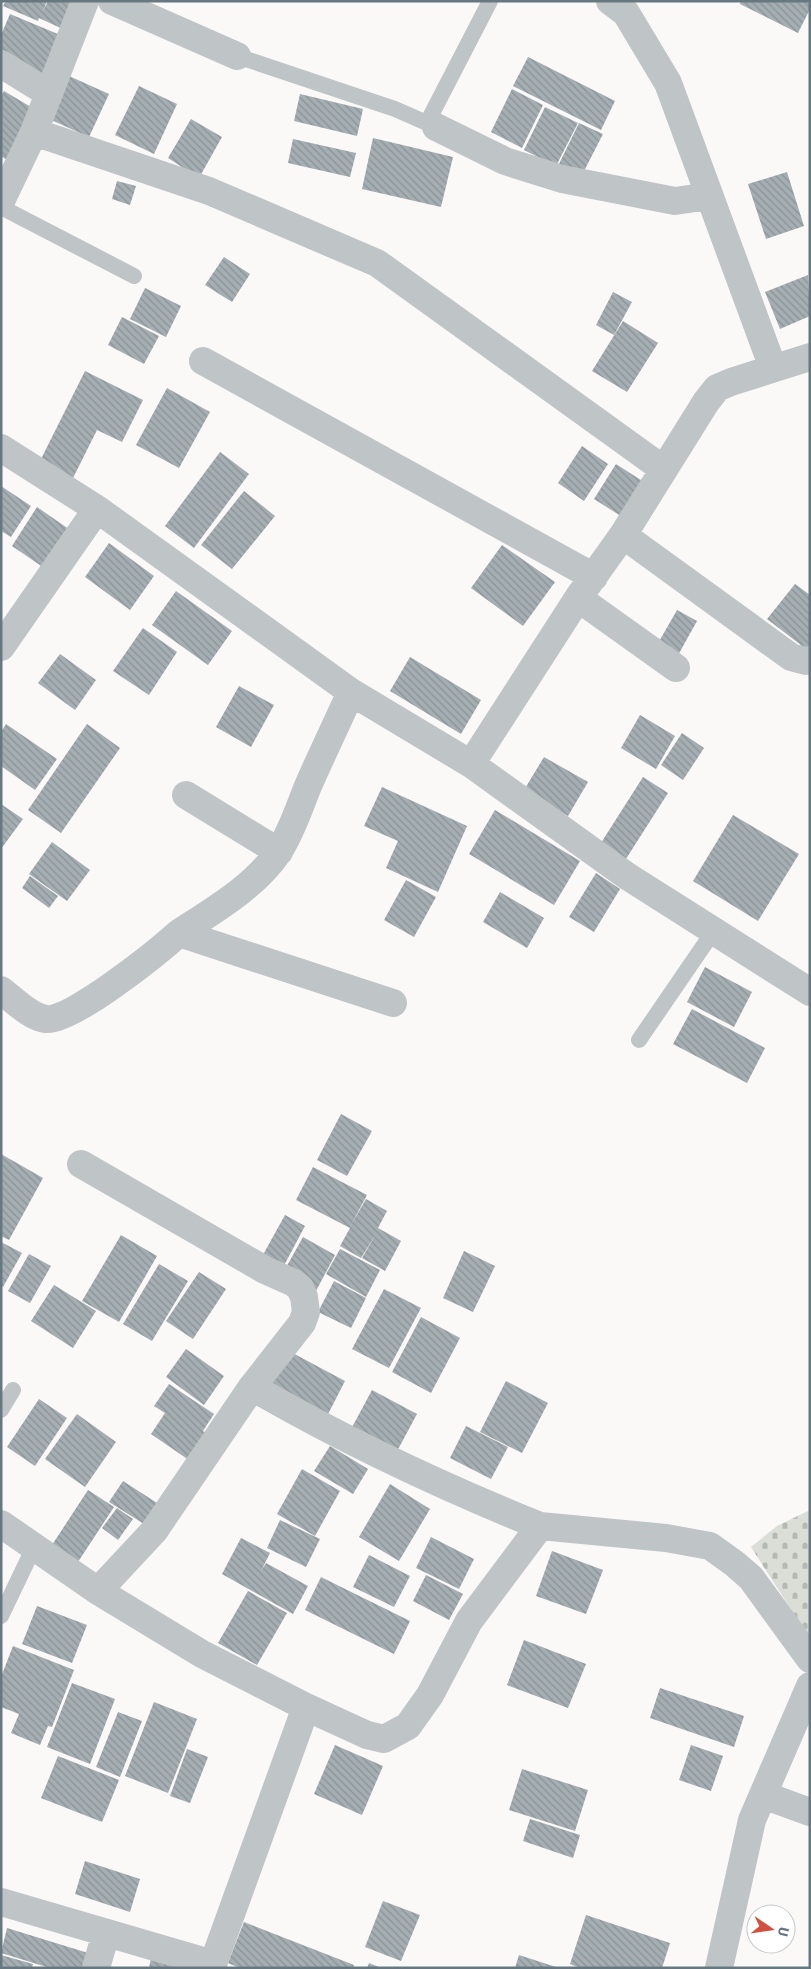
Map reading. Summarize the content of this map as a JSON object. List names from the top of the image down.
{
  "north": "right"
}
